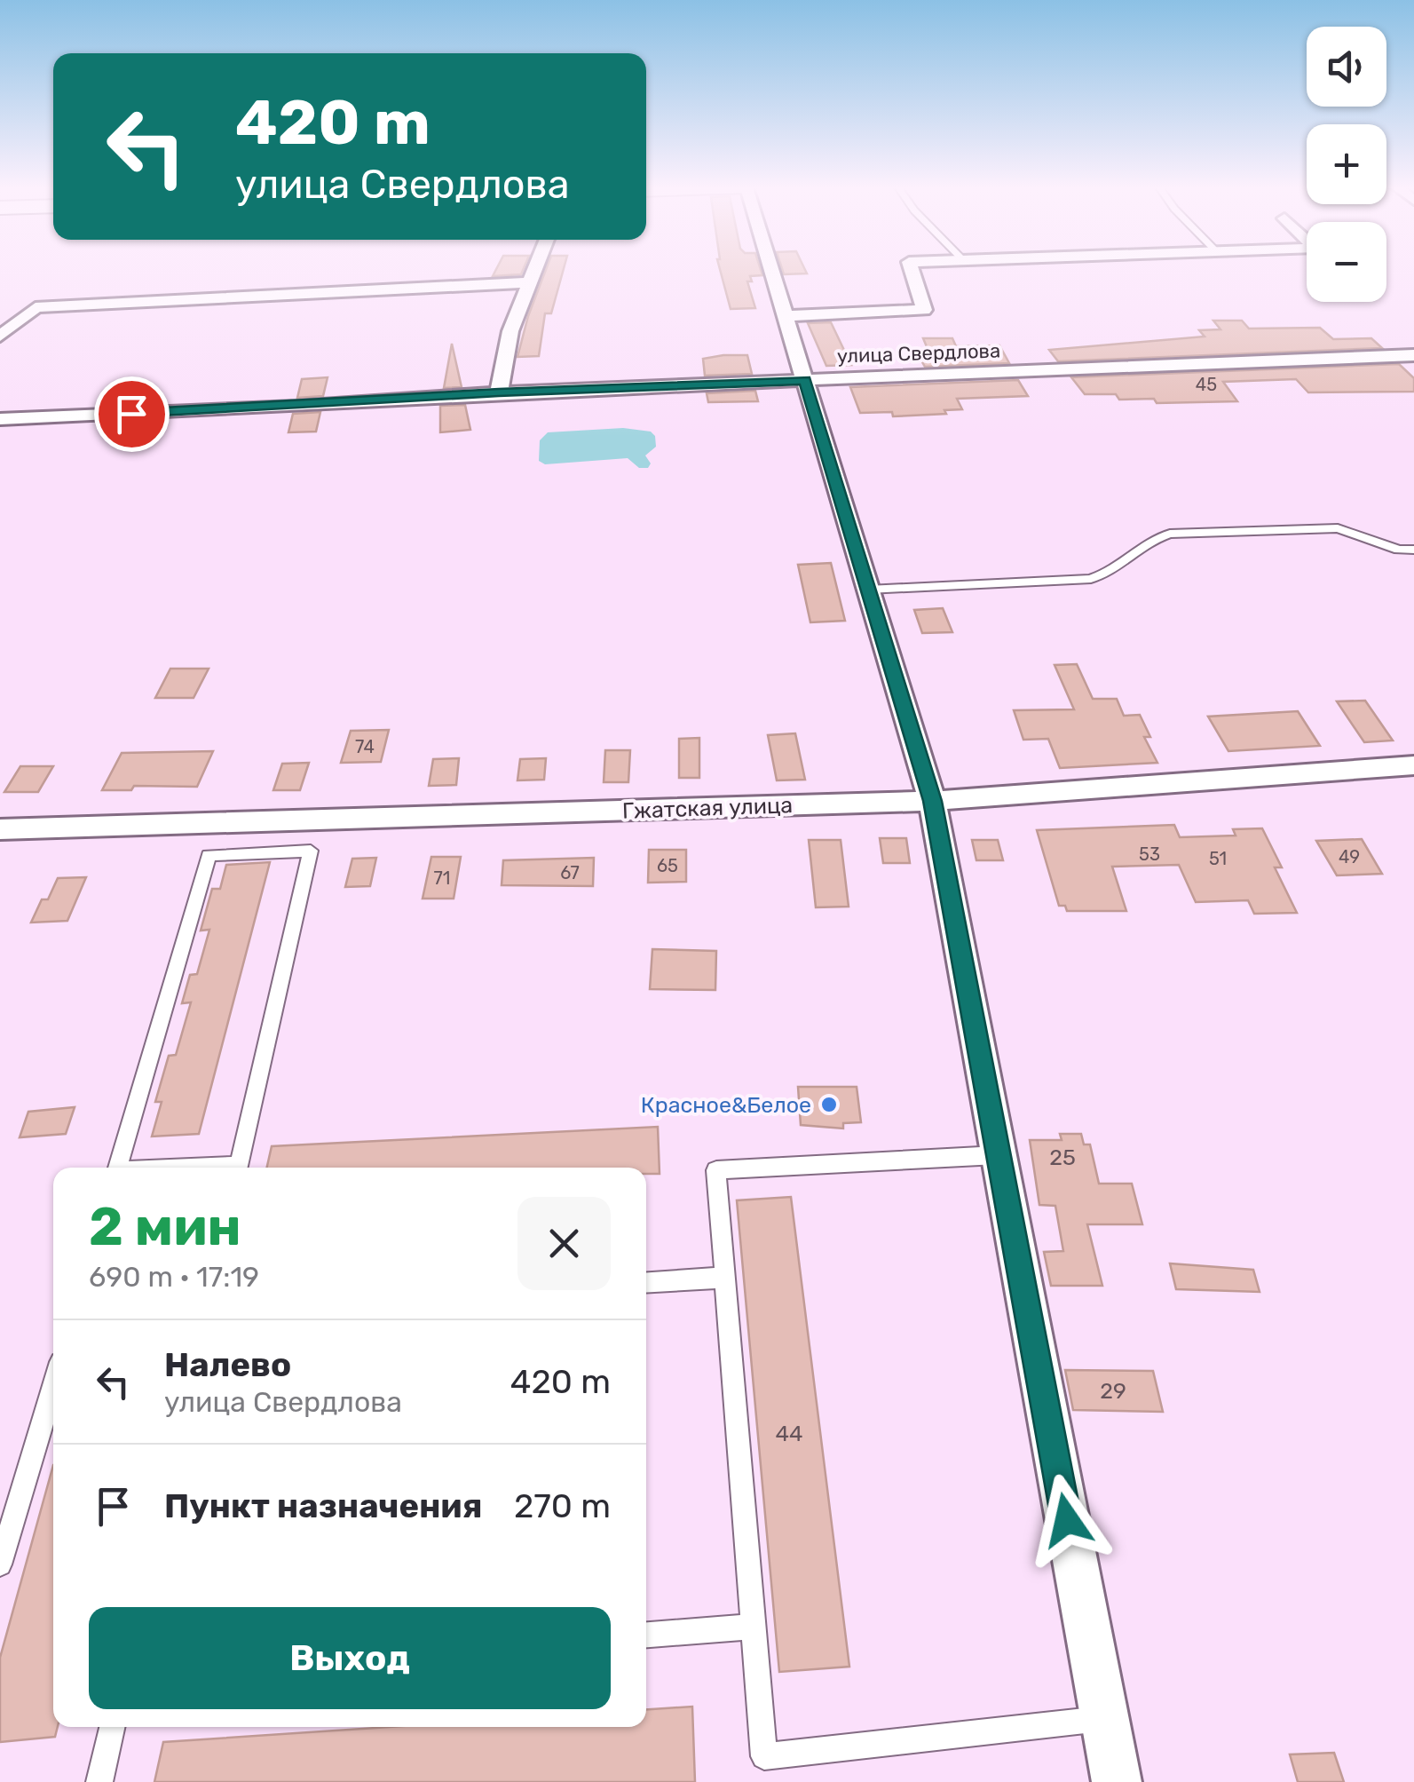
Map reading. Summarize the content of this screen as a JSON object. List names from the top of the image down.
{
  "streets": {
    "street": ["улица Свердлова", "Гжатская улица"]
  },
  "places": ["Красное&Белое"],
  "house_numbers": [
    "45",
    "74",
    "53",
    "49",
    "51",
    "65",
    "67",
    "71",
    "25",
    "29",
    "44"
  ],
  "page": {
    "map_buttons": ["+", "−"],
    "turn": ["420 m", "улица Свердлова"],
    "heading": ["2 мин", "690 m · 17:19"],
    "list": [
      {
        "name": "Налево",
        "note": "улица Свердлова",
        "value": "420 m"
      },
      {
        "name": "Пункт назначения",
        "value": "270 m"
      }
    ],
    "buttons": "Выход"
  }
}
